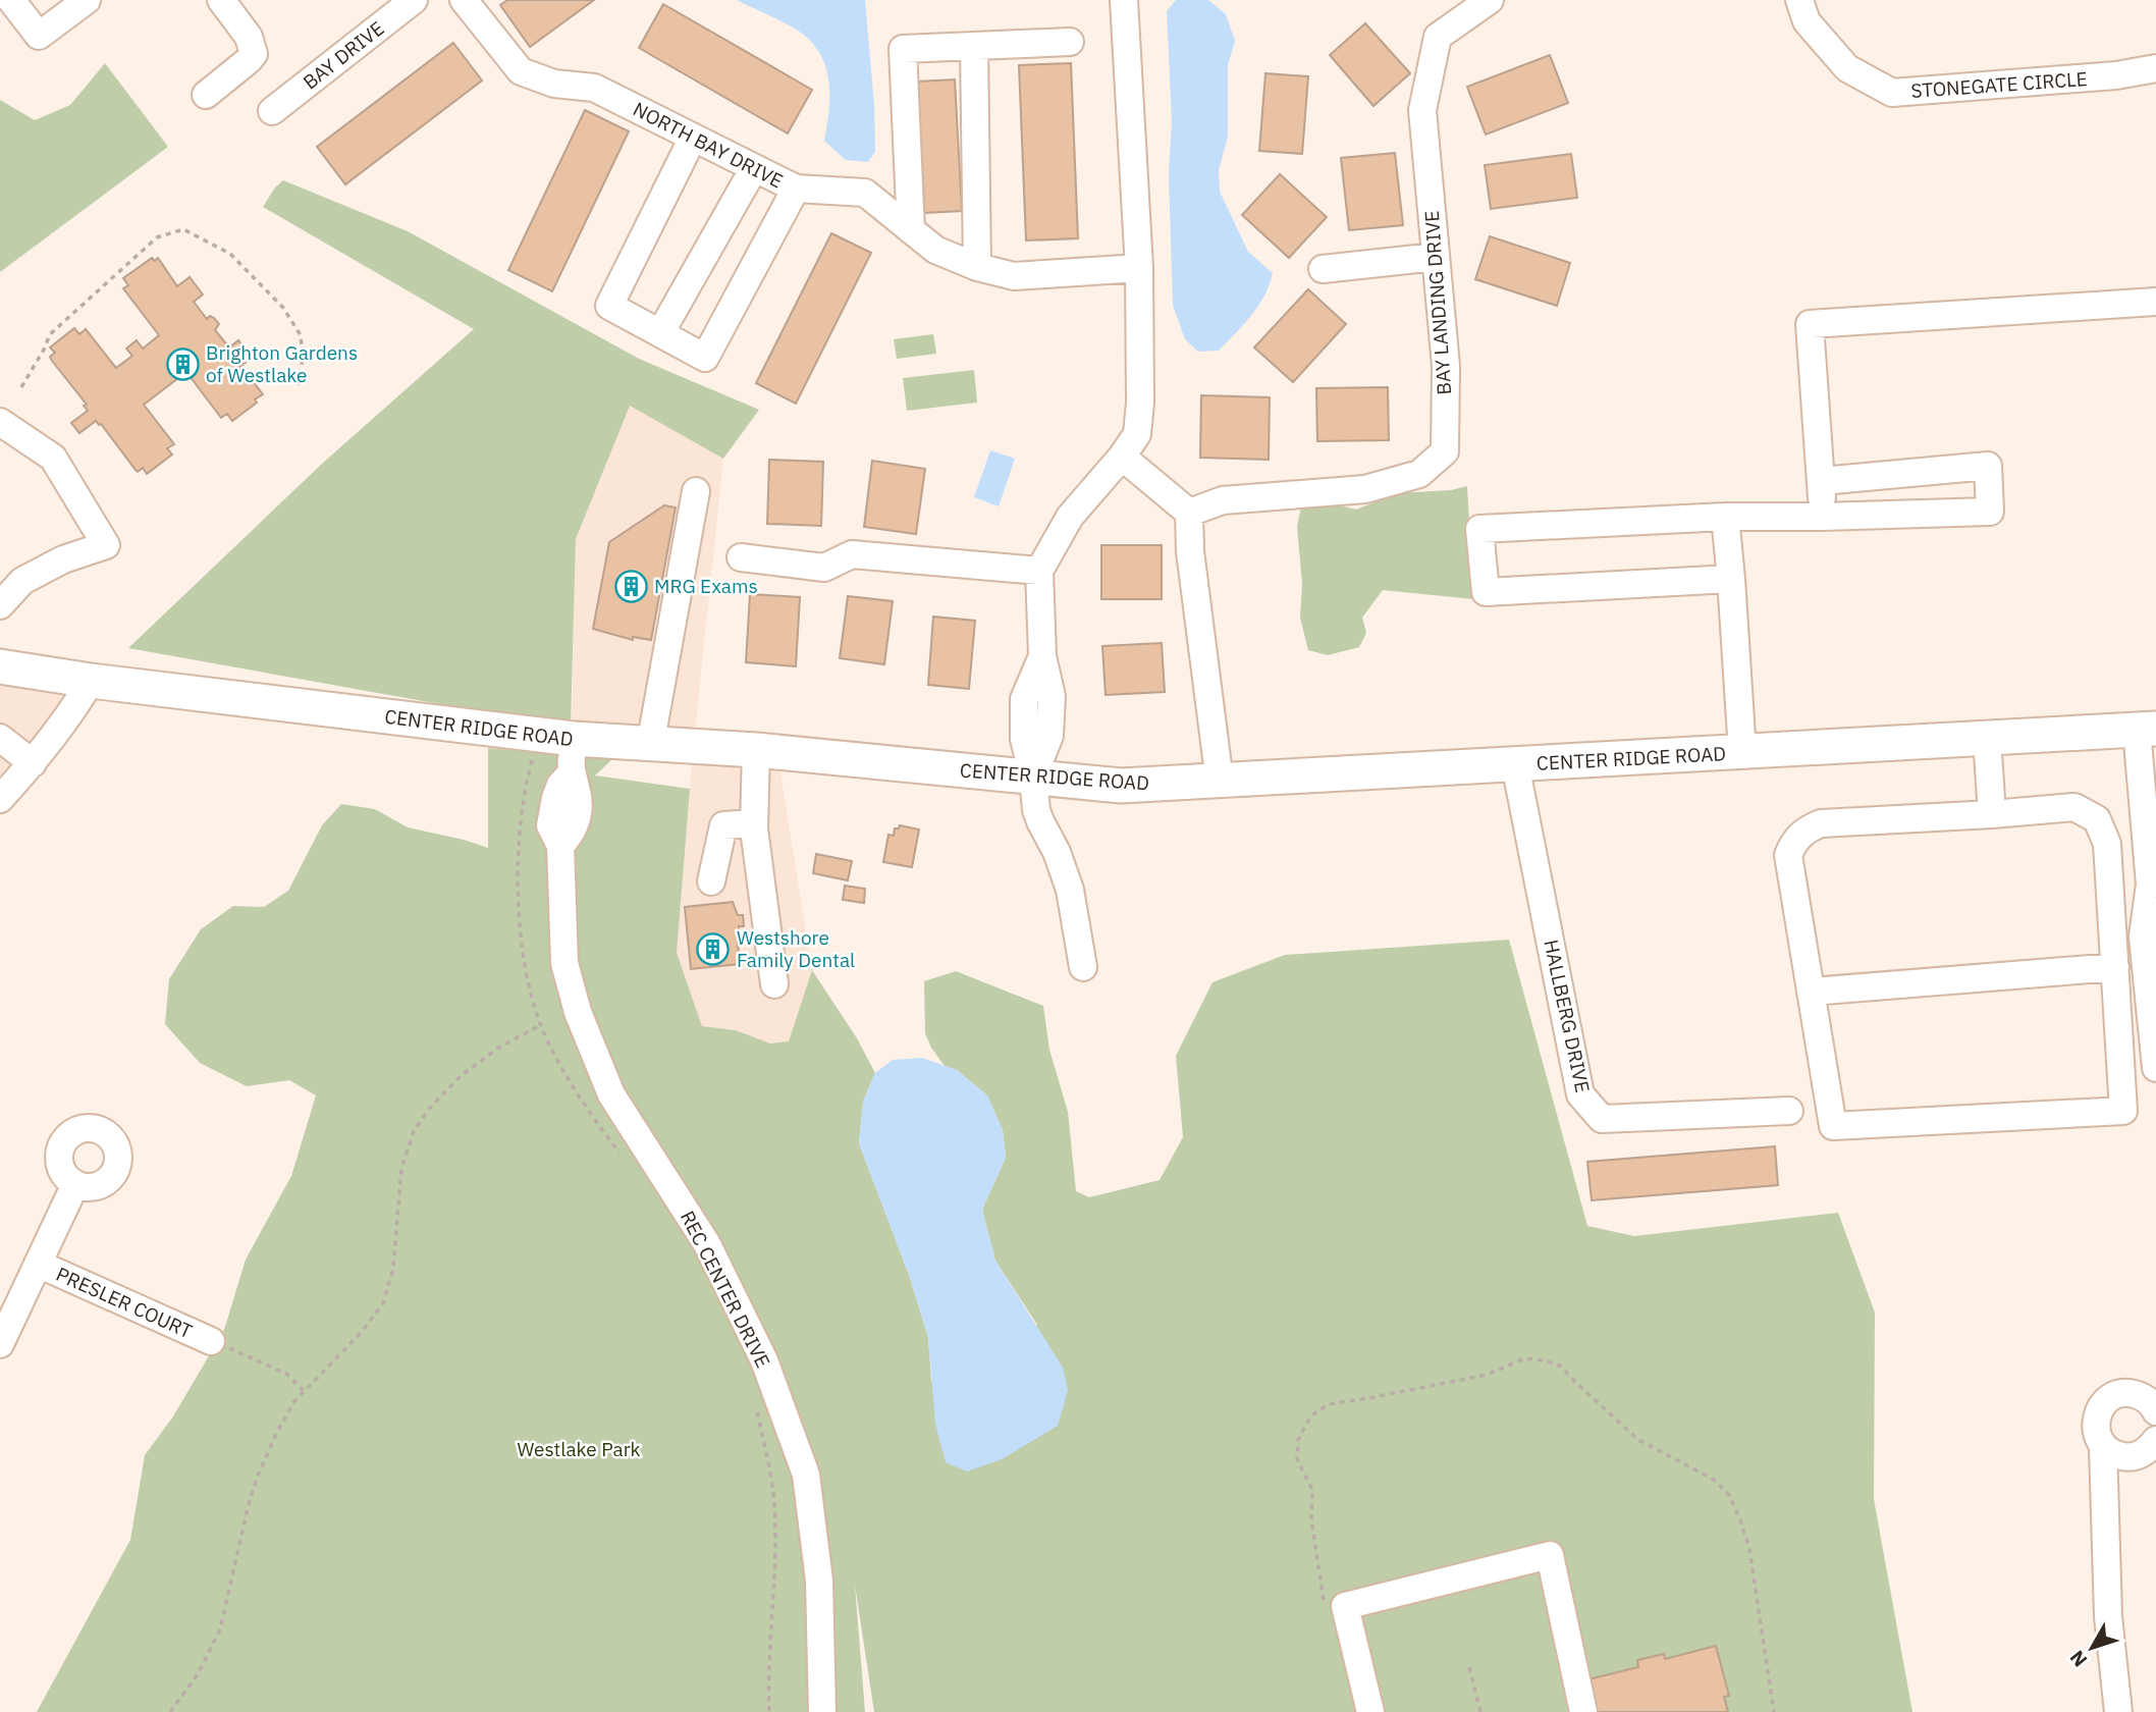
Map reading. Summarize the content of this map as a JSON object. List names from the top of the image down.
{
  "streets": {
    "main road": ["CENTER RIDGE ROAD"],
    "street": [
      "BAY DRIVE",
      "STONEGATE CIRCLE",
      "NORTH BAY DRIVE",
      "BAY LANDING DRIVE",
      "HALLBERG DRIVE",
      "REC CENTER DRIVE",
      "PRESLER COURT"
    ]
  },
  "crossings": [
    ["CENTER RIDGE ROAD", "HALLBERG DRIVE"],
    ["CENTER RIDGE ROAD", "REC CENTER DRIVE"]
  ],
  "parks": ["Westlake Park"],
  "places": {
    "building": ["Brighton Gardens of Westlake", "MRG Exams", "Westshore Family Dental"]
  },
  "north": "bottom left"
}
